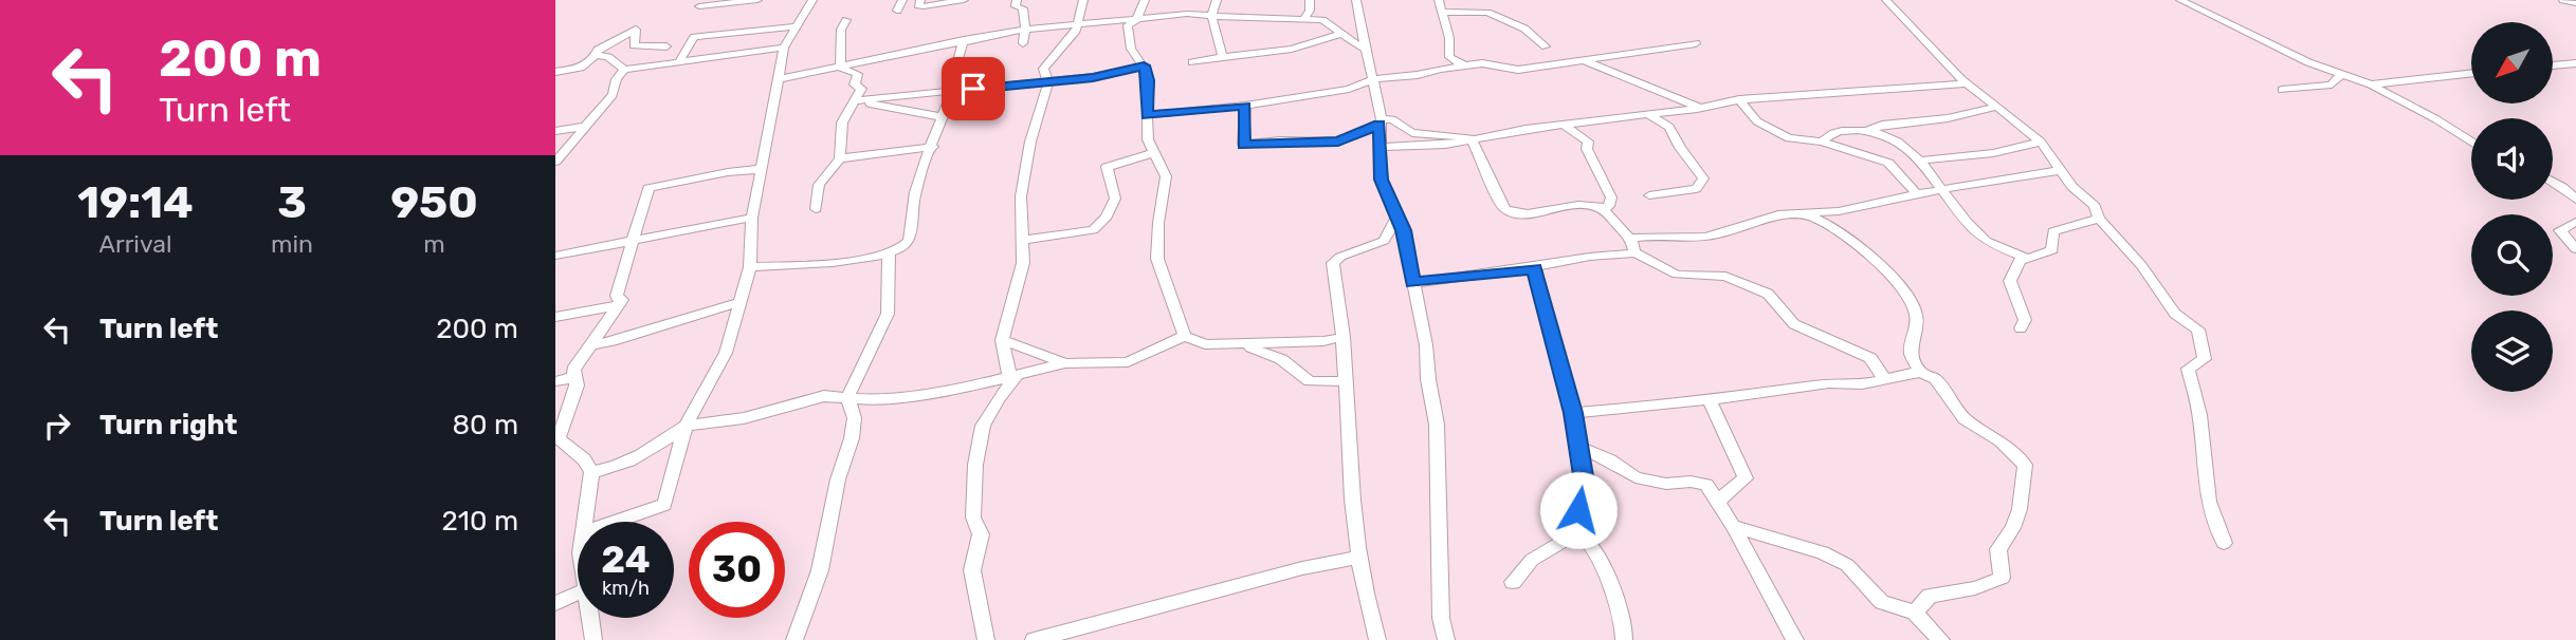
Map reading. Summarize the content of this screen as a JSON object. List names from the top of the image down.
{
  "north": "bottom left",
  "page": {
    "turn": ["200 m", "Turn left"],
    "eta": [
      "19:14",
      "Arrival",
      "3",
      "min",
      "950",
      "m"
    ],
    "list": [
      {
        "name": "Turn left",
        "value": "200 m"
      },
      {
        "name": "Turn right",
        "value": "80 m"
      },
      {
        "name": "Turn left",
        "value": "210 m"
      }
    ],
    "speed": "24 km/h",
    "limit": "30"
  }
}
